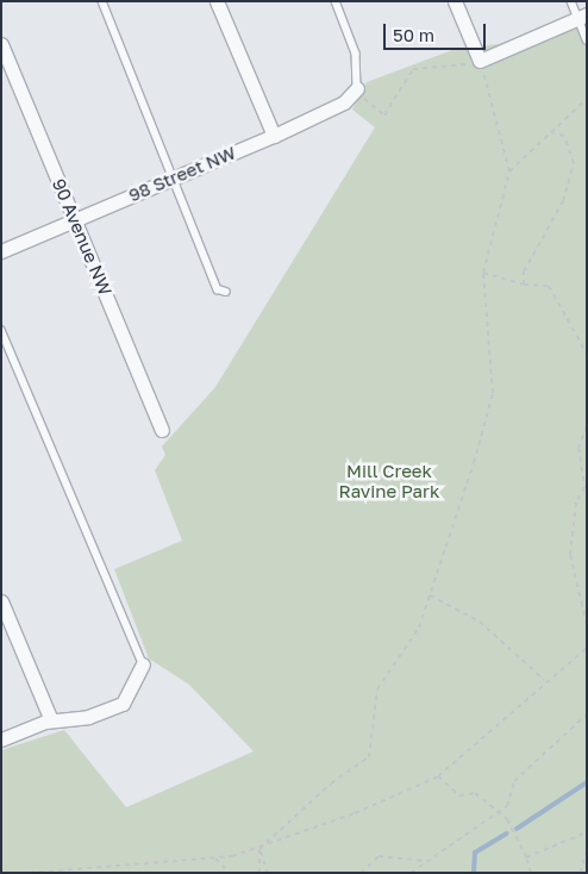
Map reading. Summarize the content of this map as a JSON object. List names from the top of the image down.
{
  "streets": {
    "street": ["98 Street NW", "90 Avenue NW"]
  },
  "crossings": [
    ["98 Street NW", "90 Avenue NW"]
  ],
  "parks": ["Mill Creek Ravine Park"],
  "scale_bar": "50 m"
}
